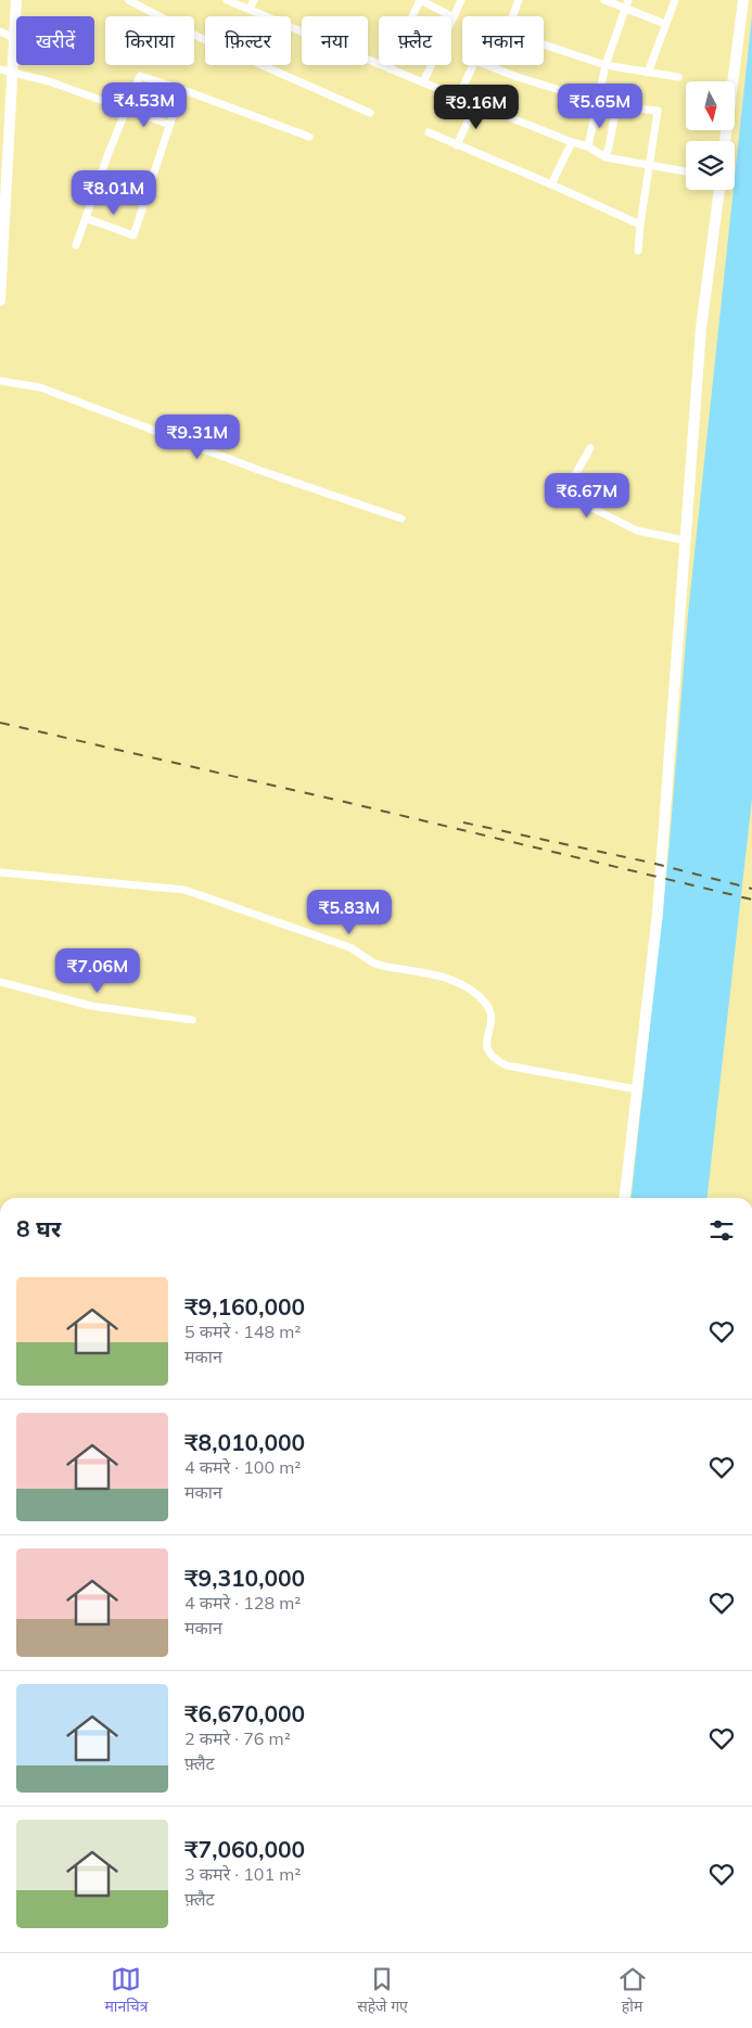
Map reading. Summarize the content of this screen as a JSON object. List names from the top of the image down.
{
  "north": "bottom",
  "page": {
    "chip": [
      "खरीदें",
      "किराया",
      "फ़िल्टर",
      "नया",
      "फ़्लैट",
      "मकान"
    ],
    "price": [
      "₹4.53M",
      "₹5.65M",
      "₹9.16M",
      "₹8.01M",
      "₹9.31M",
      "₹6.67M",
      "₹5.83M",
      "₹7.06M"
    ],
    "heading": "8 घर",
    "list": [
      {
        "name": "₹9,160,000",
        "note": "5 कमरे · 148 m² · मकान"
      },
      {
        "name": "₹8,010,000",
        "note": "4 कमरे · 100 m² · मकान"
      },
      {
        "name": "₹9,310,000",
        "note": "4 कमरे · 128 m² · मकान"
      },
      {
        "name": "₹6,670,000",
        "note": "2 कमरे · 76 m² · फ़्लैट"
      },
      {
        "name": "₹7,060,000",
        "note": "3 कमरे · 101 m² · फ़्लैट"
      }
    ],
    "tabs": ["मानचित्र", "सहेजे गए", "होम"]
  }
}
